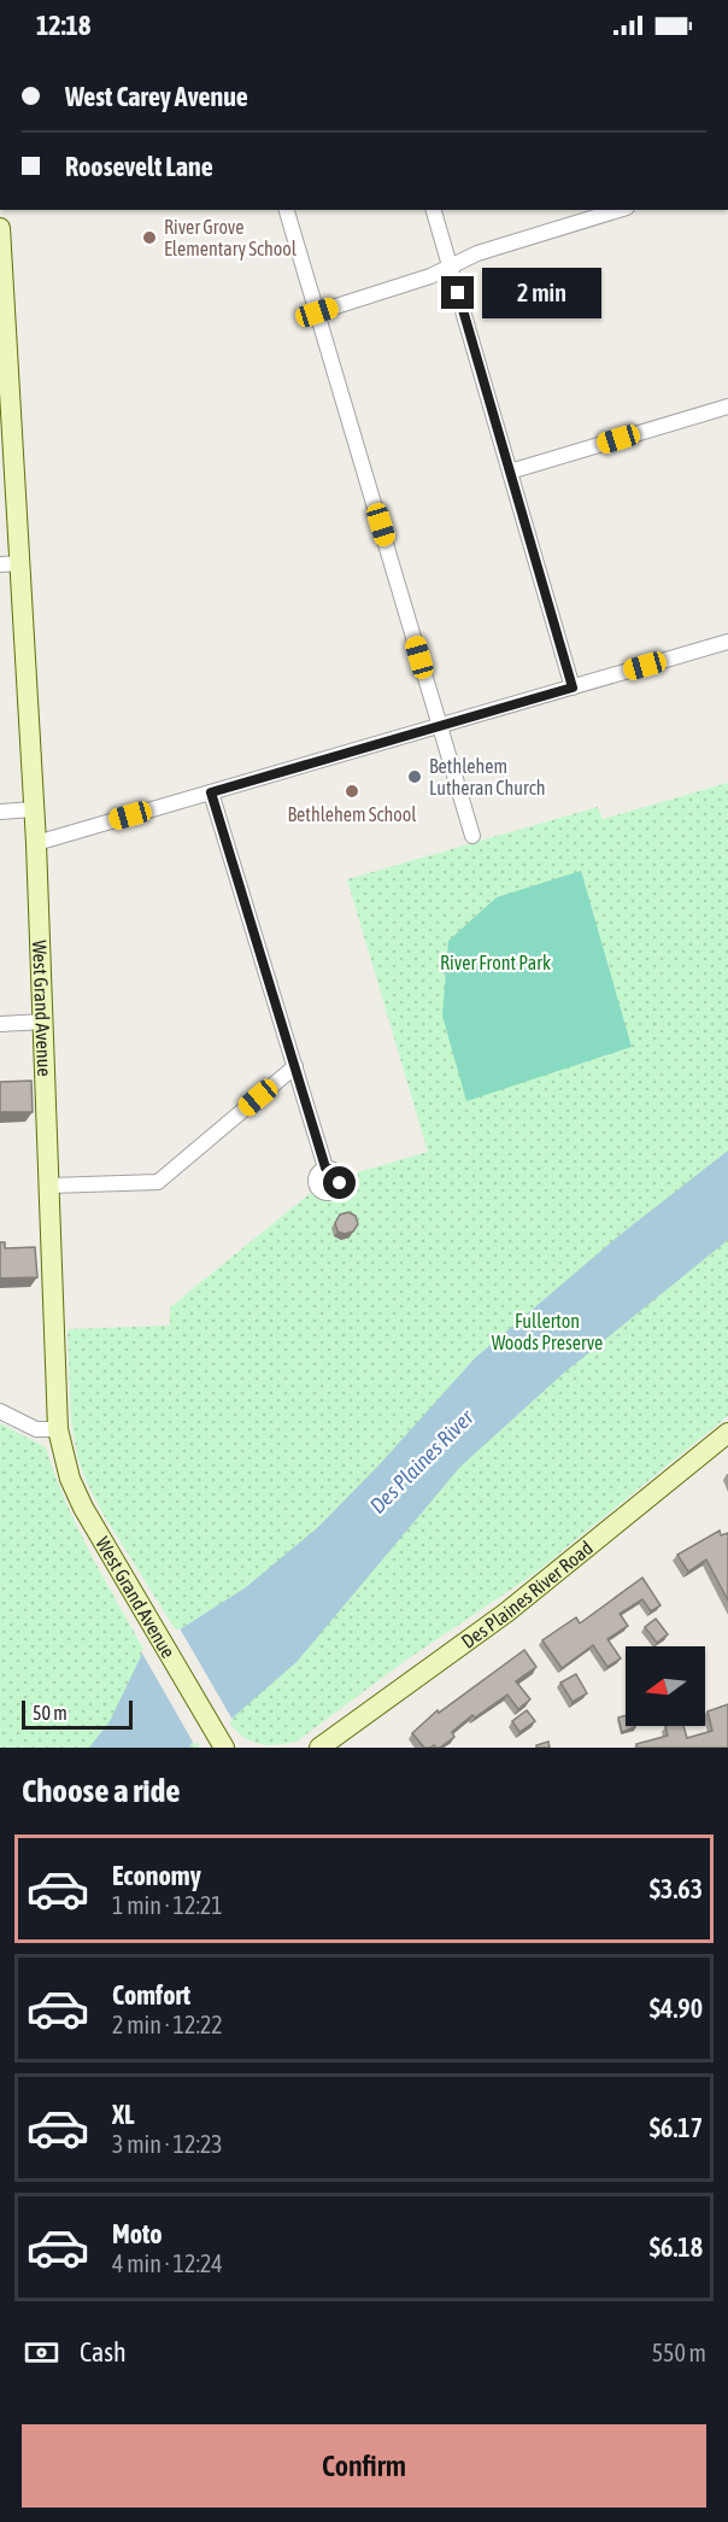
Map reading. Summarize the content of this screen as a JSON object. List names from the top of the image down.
{
  "streets": {
    "main road": ["West Grand Avenue", "Des Plaines River Road"]
  },
  "water": ["Des Plaines River"],
  "parks": ["River Front Park", "Fullerton Woods Preserve"],
  "places": ["River Grove Elementary School", "Bethlehem Lutheran Church", "Bethlehem School"],
  "scale_bar": "50 m",
  "north": "left",
  "page": {
    "status": "12:18",
    "banner": ["West Carey Avenue", "Roosevelt Lane"],
    "bubble": "2 min",
    "scale": "50 m",
    "heading": "Choose a ride",
    "list": [
      {
        "name": "Economy",
        "note": "1 min · 12:21",
        "value": "$3.63"
      },
      {
        "name": "Comfort",
        "note": "2 min · 12:22",
        "value": "$4.90"
      },
      {
        "name": "XL",
        "note": "3 min · 12:23",
        "value": "$6.17"
      },
      {
        "name": "Moto",
        "note": "4 min · 12:24",
        "value": "$6.18"
      }
    ],
    "pay": ["Cash", "550 m"],
    "buttons": "Confirm"
  }
}
